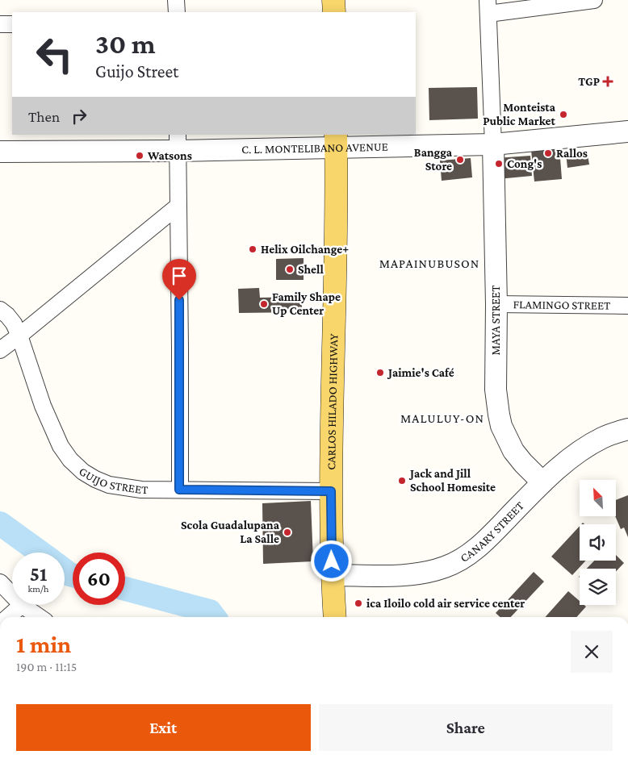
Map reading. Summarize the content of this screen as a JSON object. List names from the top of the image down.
{
  "streets": {
    "main road": ["CARLOS HILADO HIGHWAY"],
    "street": [
      "C. L. MONTELIBANO AVENUE",
      "FLAMINGO STREET",
      "MAYA STREET",
      "GUIJO STREET",
      "CANARY STREET"
    ]
  },
  "crossings": [
    ["C. L. MONTELIBANO AVENUE", "MAYA STREET"],
    ["C. L. MONTELIBANO AVENUE", "CARLOS HILADO HIGHWAY"],
    ["FLAMINGO STREET", "MAYA STREET"],
    ["MAYA STREET", "CANARY STREET"],
    ["CARLOS HILADO HIGHWAY", "GUIJO STREET"],
    ["CARLOS HILADO HIGHWAY", "CANARY STREET"]
  ],
  "districts": ["MAPAINUBUSON", "MALULUY-ON"],
  "places": {
    "health": ["TGP"],
    "other": [
      "Monteista Public Market",
      "Rallos",
      "Watsons",
      "Bangga Store",
      "Cong's",
      "Helix Oilchange+",
      "Shell",
      "Family Shape Up Center",
      "Jaimie's Café",
      "Jack and Jill School Homesite",
      "Scola Guadalupana La Salle",
      "ica Iloilo cold air service center"
    ]
  },
  "north": "top left",
  "page": {
    "turn": ["30 m", "Guijo Street"],
    "then": "Then",
    "speed": "51 km/h",
    "limit": "60",
    "heading": ["1 min", "190 m · 11:15"],
    "buttons": ["Exit", "Share"]
  }
}
